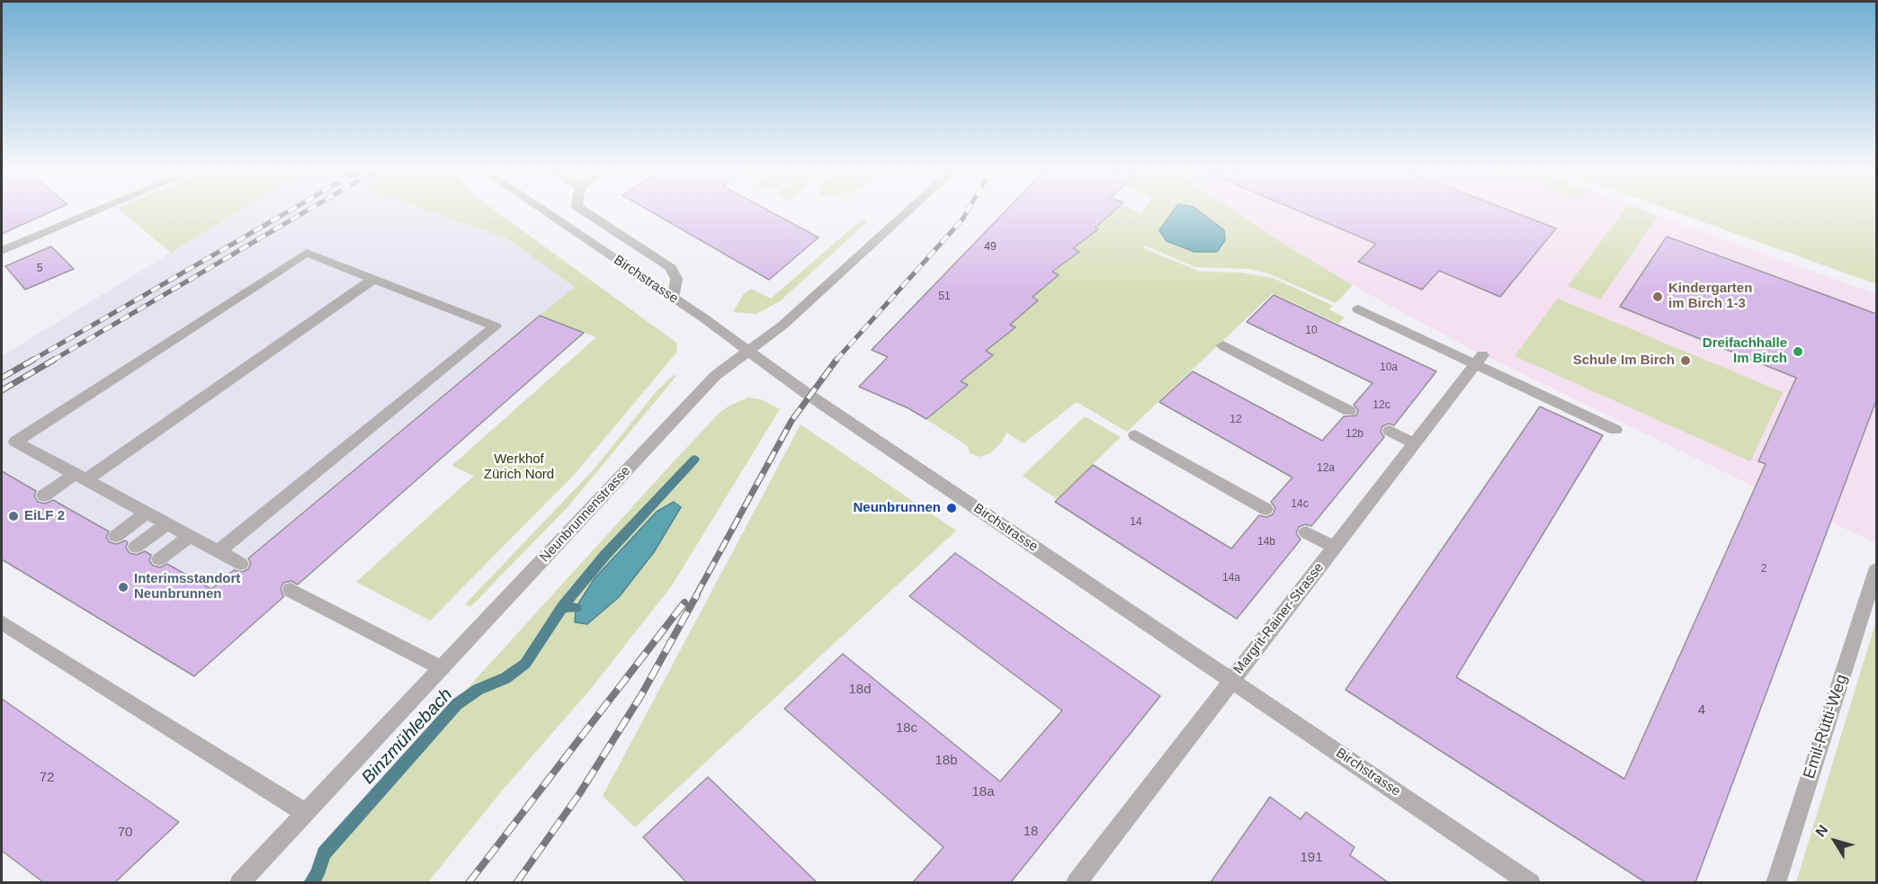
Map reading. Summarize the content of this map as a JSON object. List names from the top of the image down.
{
  "streets": {
    "street": [
      "Birchstrasse",
      "Neunbrunnenstrasse",
      "Margrit-Rainer-Strasse",
      "Emil-Rütti-Weg"
    ]
  },
  "crossings": [
    ["Birchstrasse", "Neunbrunnenstrasse"],
    ["Birchstrasse", "Margrit-Rainer-Strasse"]
  ],
  "water": ["Binzmühlebach"],
  "parks": ["Werkhof Zürich Nord"],
  "places": [
    "Kindergarten im Birch 1-3",
    "Dreifachhalle Im Birch",
    "Schule Im Birch",
    "Neunbrunnen",
    "EiLF 2",
    "Interimsstandort Neunbrunnen"
  ],
  "house_numbers": [
    "49",
    "5",
    "51",
    "10",
    "10a",
    "12c",
    "12",
    "12b",
    "12a",
    "14c",
    "14",
    "14b",
    "2",
    "14a",
    "18d",
    "4",
    "18c",
    "18b",
    "72",
    "18a",
    "18",
    "70",
    "191"
  ],
  "north": "top left"
}
